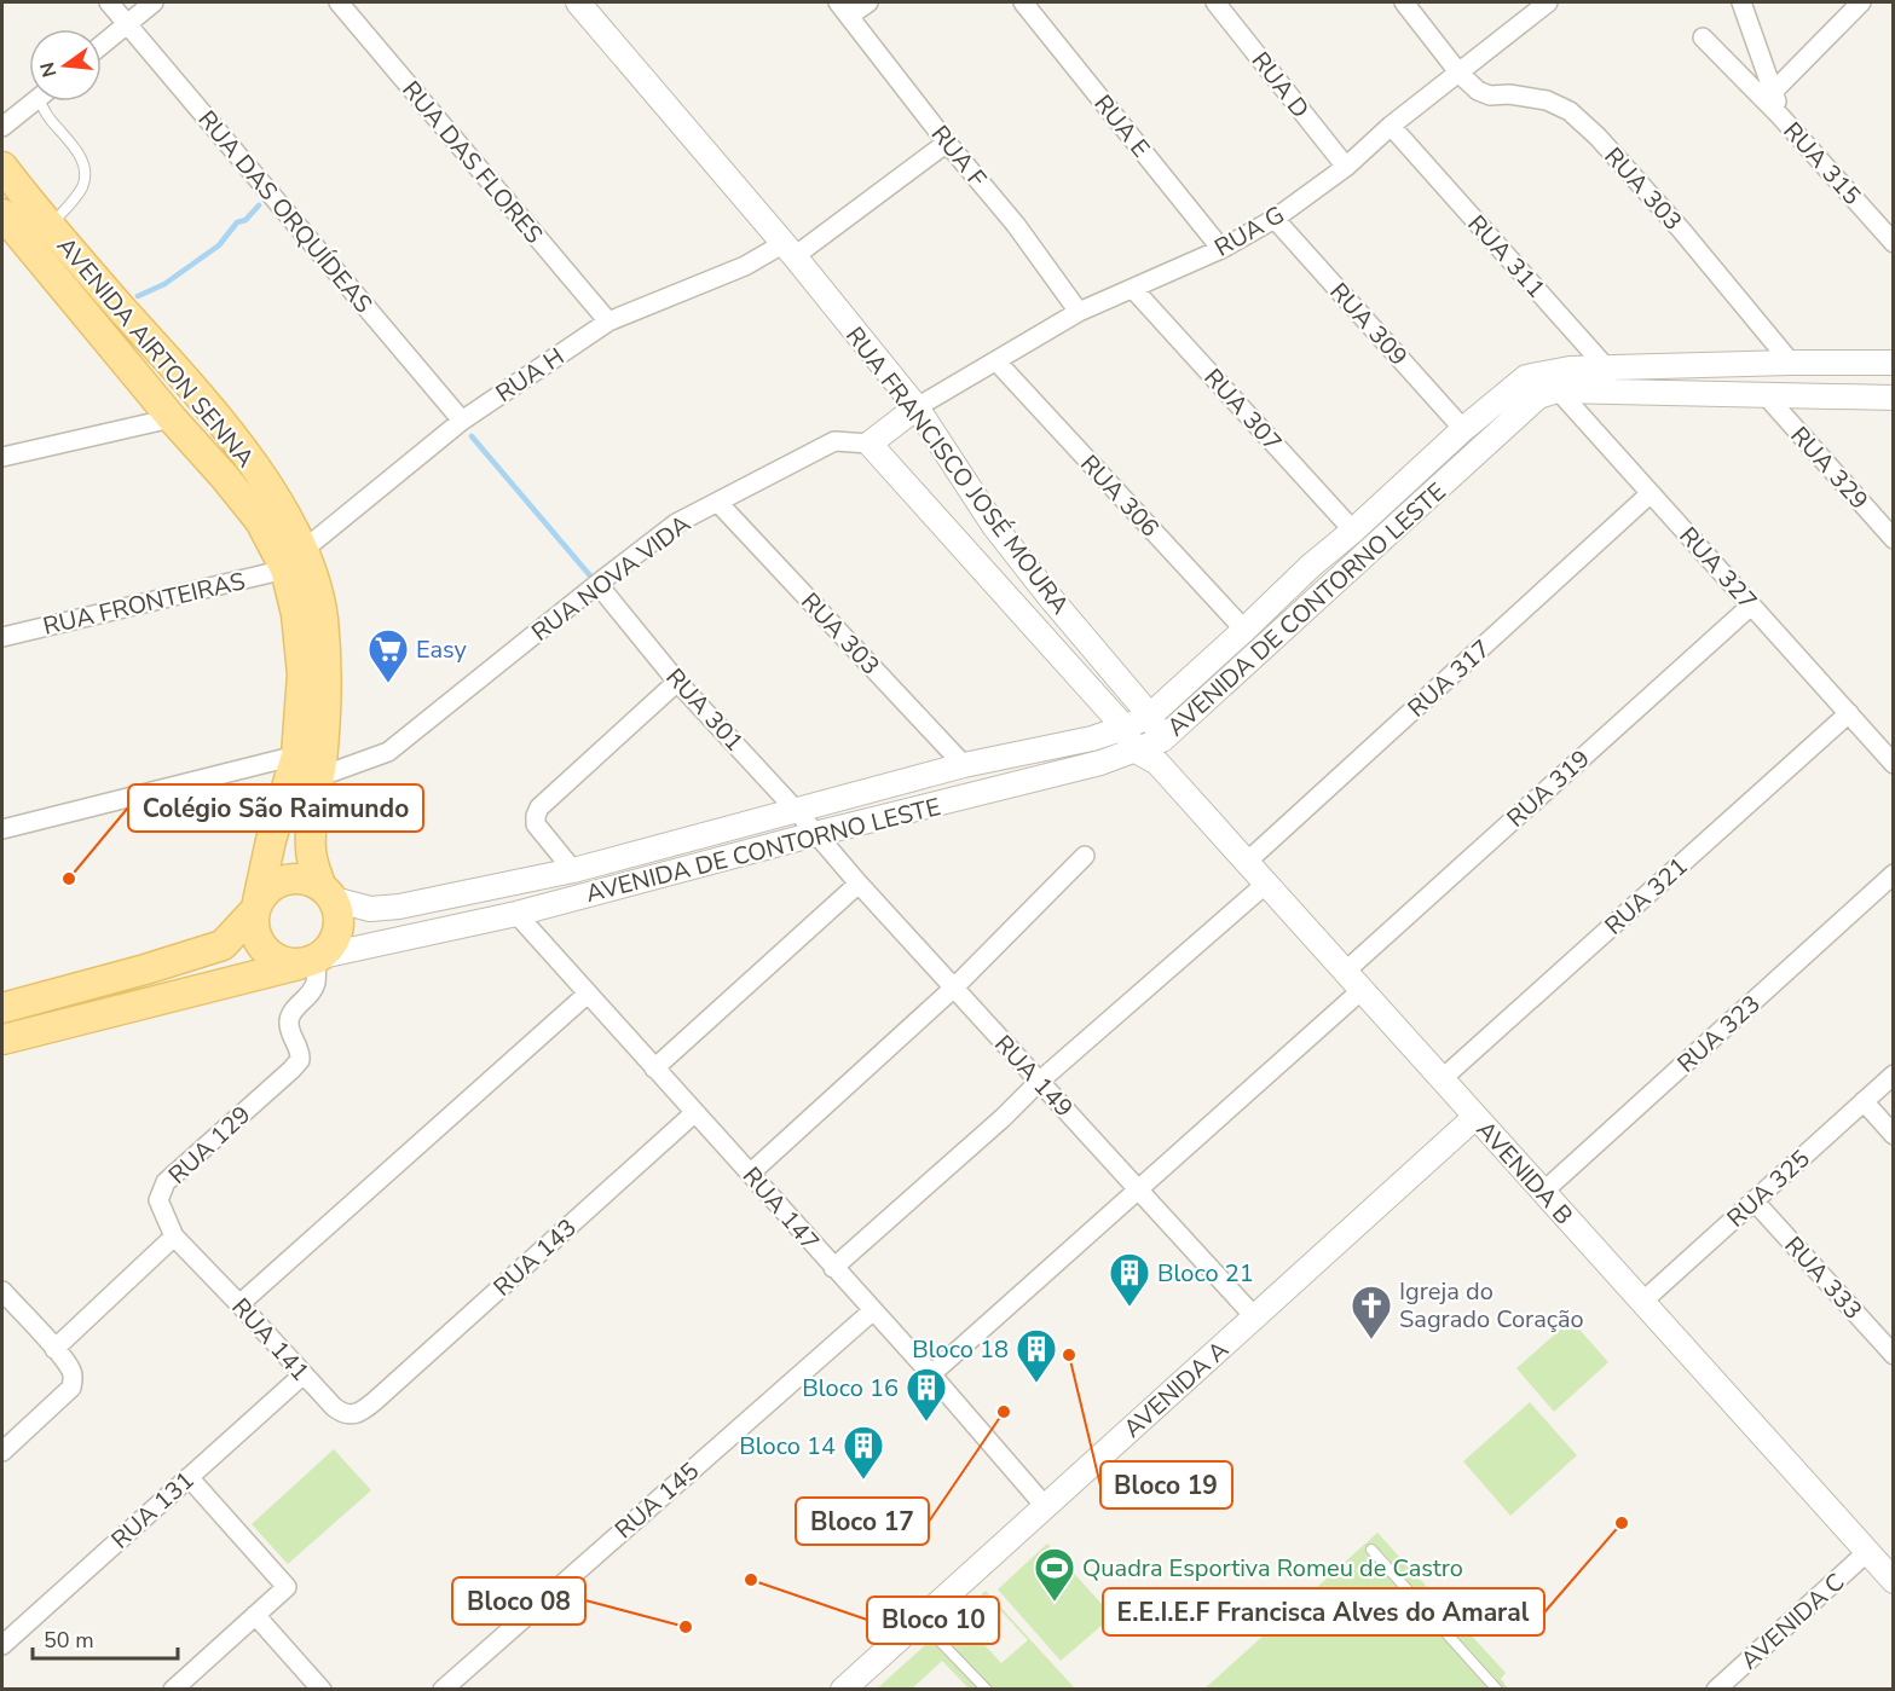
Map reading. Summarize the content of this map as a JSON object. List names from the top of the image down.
{
  "streets": {
    "main road": ["AVENIDA AIRTON SENNA", "AVENIDA DE CONTORNO LESTE"],
    "street": [
      "RUA D",
      "RUA E",
      "RUA F",
      "RUA DAS FLORES",
      "RUA 315",
      "RUA 303",
      "RUA DAS ORQUÍDEAS",
      "RUA G",
      "RUA 311",
      "RUA 309",
      "RUA H",
      "RUA 307",
      "RUA 329",
      "RUA FRANCISCO JOSÉ MOURA",
      "RUA 306",
      "RUA 327",
      "RUA NOVA VIDA",
      "RUA FRONTEIRAS",
      "RUA 317",
      "RUA 301",
      "RUA 319",
      "RUA 321",
      "RUA 323",
      "RUA 149",
      "RUA 129",
      "AVENIDA B",
      "RUA 325",
      "RUA 147",
      "RUA 143",
      "RUA 333",
      "RUA 141",
      "AVENIDA A",
      "RUA 145",
      "RUA 131",
      "AVENIDA C"
    ]
  },
  "crossings": [
    ["RUA D", "RUA G"],
    ["RUA E", "RUA G"],
    ["RUA F", "RUA G"],
    ["RUA F", "RUA H"],
    ["RUA DAS FLORES", "RUA H"],
    ["RUA 303", "RUA G"],
    ["RUA 303", "RUA NOVA VIDA"],
    ["RUA 303", "AVENIDA DE CONTORNO LESTE"],
    ["RUA DAS ORQUÍDEAS", "RUA H"],
    ["RUA G", "RUA 311"],
    ["RUA G", "RUA 309"],
    ["RUA G", "RUA 307"],
    ["RUA G", "RUA FRANCISCO JOSÉ MOURA"],
    ["RUA G", "RUA 306"],
    ["RUA 311", "AVENIDA DE CONTORNO LESTE"],
    ["RUA 309", "AVENIDA DE CONTORNO LESTE"],
    ["AVENIDA AIRTON SENNA", "RUA H"],
    ["AVENIDA AIRTON SENNA", "RUA NOVA VIDA"],
    ["AVENIDA AIRTON SENNA", "RUA FRONTEIRAS"],
    ["AVENIDA AIRTON SENNA", "AVENIDA DE CONTORNO LESTE"],
    ["AVENIDA AIRTON SENNA", "RUA 129"],
    ["RUA H", "RUA FRANCISCO JOSÉ MOURA"],
    ["RUA H", "RUA FRONTEIRAS"],
    ["RUA 307", "AVENIDA DE CONTORNO LESTE"],
    ["RUA 329", "AVENIDA DE CONTORNO LESTE"],
    ["RUA FRANCISCO JOSÉ MOURA", "RUA NOVA VIDA"],
    ["RUA FRANCISCO JOSÉ MOURA", "AVENIDA DE CONTORNO LESTE"],
    ["RUA FRANCISCO JOSÉ MOURA", "AVENIDA B"],
    ["RUA 306", "AVENIDA DE CONTORNO LESTE"],
    ["RUA 327", "AVENIDA DE CONTORNO LESTE"],
    ["RUA 327", "RUA 317"],
    ["RUA 327", "RUA 319"],
    ["RUA 327", "RUA 321"],
    ["RUA NOVA VIDA", "RUA 301"],
    ["AVENIDA DE CONTORNO LESTE", "RUA 301"],
    ["AVENIDA DE CONTORNO LESTE", "RUA 149"],
    ["AVENIDA DE CONTORNO LESTE", "RUA 129"],
    ["AVENIDA DE CONTORNO LESTE", "AVENIDA B"],
    ["AVENIDA DE CONTORNO LESTE", "RUA 147"],
    ["RUA 317", "AVENIDA B"],
    ["RUA 301", "RUA 149"],
    ["RUA 319", "AVENIDA B"],
    ["RUA 321", "AVENIDA B"],
    ["RUA 323", "AVENIDA B"],
    ["RUA 149", "AVENIDA A"],
    ["RUA 129", "RUA 141"],
    ["AVENIDA B", "RUA 325"],
    ["AVENIDA B", "AVENIDA A"],
    ["AVENIDA B", "AVENIDA C"],
    ["RUA 325", "RUA 333"],
    ["RUA 147", "RUA 143"],
    ["RUA 147", "AVENIDA A"],
    ["RUA 147", "RUA 145"],
    ["RUA 143", "RUA 141"],
    ["RUA 141", "RUA 131"]
  ],
  "places": {
    "supermarket": ["Easy"],
    "other": [
      "Colégio São Raimundo",
      "Bloco 19",
      "Bloco 17",
      "E.E.I.E.F Francisca Alves do Amaral",
      "Bloco 10",
      "Bloco 08"
    ],
    "building": [
      "Bloco 21",
      "Bloco 18",
      "Bloco 16",
      "Bloco 14"
    ],
    "church": ["Igreja do Sagrado Coração"],
    "sports": ["Quadra Esportiva Romeu de Castro"]
  },
  "scale_bar": "50 m",
  "north": "left"
}
